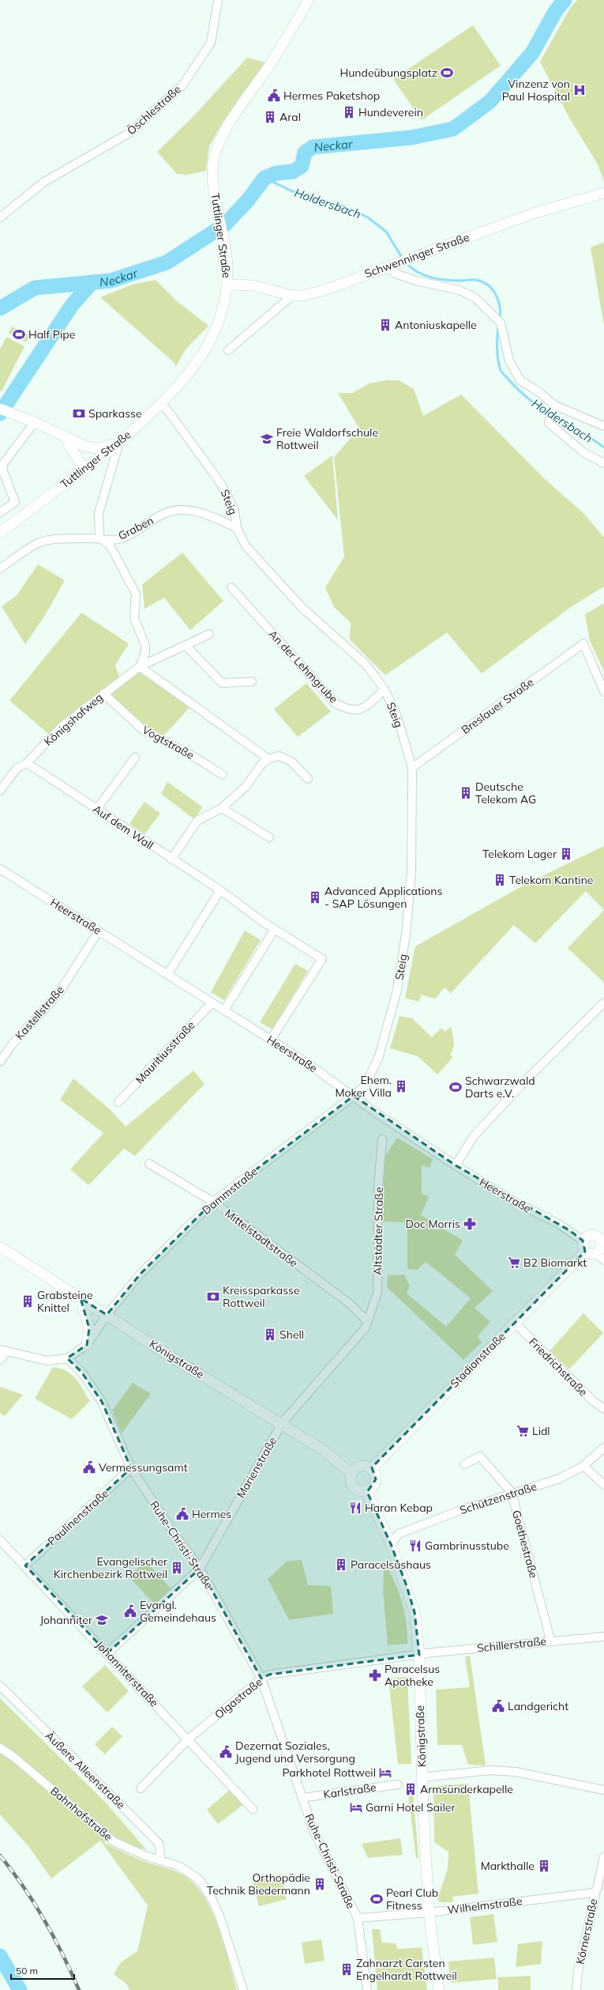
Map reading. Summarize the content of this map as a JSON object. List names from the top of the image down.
{
  "streets": {
    "street": [
      "Öschlestraße",
      "Tuttlinger Straße",
      "Schwenninger Straße",
      "Steig",
      "Graben",
      "An der Lehmgrube",
      "Breslauer Straße",
      "Königshofweg",
      "Vogtstraße",
      "Auf dem Wall",
      "Heerstraße",
      "Kastellstraße",
      "Mauritiusstraße",
      "Dammstraße",
      "Altstädter Straße",
      "Mittelstadtstraße",
      "Königstraße",
      "Stadionstraße",
      "Friedrichstraße",
      "Marienstraße",
      "Schützenstraße",
      "Paulinenstraße",
      "Goethestraße",
      "Ruhe-Christi-Straße",
      "Schillerstraße",
      "Johanniterstraße",
      "Olgastraße",
      "Äußere Alleenstraße",
      "Karlstraße",
      "Bahnhofstraße",
      "Wilhelmstraße",
      "Körnerstraße"
    ]
  },
  "crossings": [
    ["Tuttlinger Straße", "Schwenninger Straße"],
    ["Tuttlinger Straße", "Steig"],
    ["Steig", "Graben"],
    ["Steig", "An der Lehmgrube"],
    ["Steig", "Breslauer Straße"],
    ["Steig", "Heerstraße"],
    ["Steig", "Dammstraße"],
    ["Königshofweg", "Vogtstraße"],
    ["Königshofweg", "Auf dem Wall"],
    ["Auf dem Wall", "Heerstraße"],
    ["Heerstraße", "Kastellstraße"],
    ["Heerstraße", "Mauritiusstraße"],
    ["Heerstraße", "Dammstraße"],
    ["Heerstraße", "Stadionstraße"],
    ["Dammstraße", "Mittelstadtstraße"],
    ["Dammstraße", "Königstraße"],
    ["Altstädter Straße", "Mittelstadtstraße"],
    ["Altstädter Straße", "Marienstraße"],
    ["Mittelstadtstraße", "Marienstraße"],
    ["Königstraße", "Stadionstraße"],
    ["Königstraße", "Marienstraße"],
    ["Königstraße", "Schützenstraße"],
    ["Königstraße", "Schillerstraße"],
    ["Königstraße", "Olgastraße"],
    ["Königstraße", "Wilhelmstraße"],
    ["Stadionstraße", "Friedrichstraße"],
    ["Marienstraße", "Ruhe-Christi-Straße"],
    ["Marienstraße", "Johanniterstraße"],
    ["Schützenstraße", "Goethestraße"],
    ["Paulinenstraße", "Ruhe-Christi-Straße"],
    ["Paulinenstraße", "Johanniterstraße"],
    ["Goethestraße", "Schillerstraße"],
    ["Ruhe-Christi-Straße", "Olgastraße"],
    ["Ruhe-Christi-Straße", "Karlstraße"],
    ["Ruhe-Christi-Straße", "Wilhelmstraße"],
    ["Schillerstraße", "Olgastraße"],
    ["Johanniterstraße", "Olgastraße"],
    ["Äußere Alleenstraße", "Bahnhofstraße"],
    ["Wilhelmstraße", "Körnerstraße"]
  ],
  "water": ["Neckar", "Holdersbach"],
  "places": {
    "sports": [
      "Hundeübungsplatz",
      "Half Pipe",
      "Schwarzwald Darts e.V.",
      "Pearl Club Fitness"
    ],
    "hospital": ["Vinzenz von Paul Hospital"],
    "public building": [
      "Hermes Paketshop",
      "Vermessungsamt",
      "Hermes",
      "Evangl. Gemeindehaus",
      "Landgericht",
      "Dezernat Soziales, Jugend und Versorgung"
    ],
    "building": [
      "Hundeverein",
      "Aral",
      "Antoniuskapelle",
      "Deutsche Telekom AG",
      "Telekom Lager",
      "Telekom Kantine",
      "Advanced Applications - SAP Lösungen",
      "Ehem. Moker Villa",
      "Grabsteine Knittel",
      "Shell",
      "Paracelsushaus",
      "Evangelischer Kirchenbezirk Rottweil",
      "Armsünderkapelle",
      "Markthalle",
      "Orthopädie Technik Biedermann",
      "Zahnarzt Carsten Engelhardt Rottweil"
    ],
    "bank": ["Sparkasse", "Kreissparkasse Rottweil"],
    "school or university": ["Freie Waldorfschule Rottweil", "Johanniter"],
    "pharmacy": ["Doc Morris", "Paracelsus Apotheke"],
    "supermarket": ["B2 Biomarkt", "Lidl"],
    "restaurant": ["Haran Kebap", "Gambrinusstube"],
    "hotel": ["Parkhotel Rottweil", "Garni Hotel Sailer"]
  },
  "scale_bar": "50 m"
}
